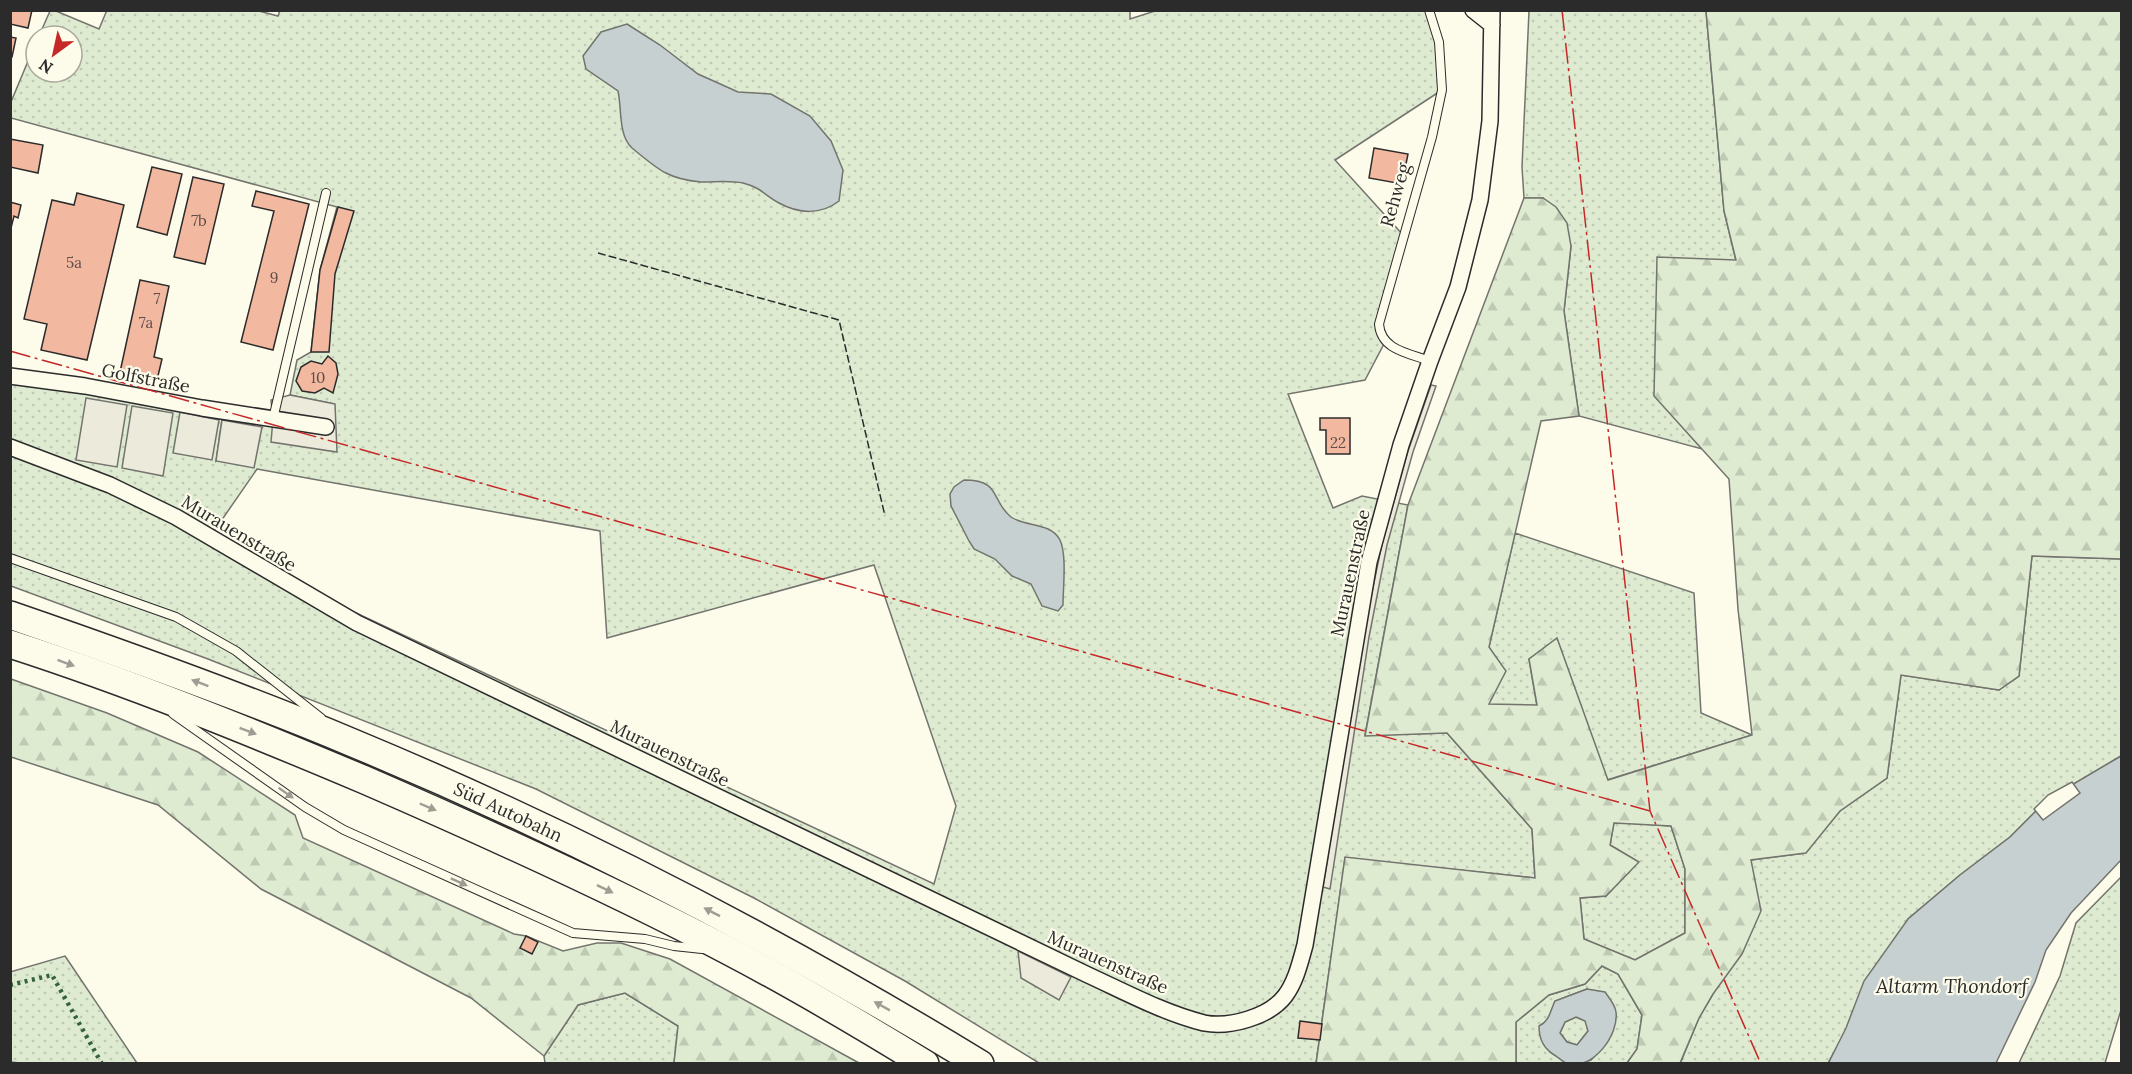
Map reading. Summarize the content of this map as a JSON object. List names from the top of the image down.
{
  "streets": {
    "highway": ["Süd Autobahn"],
    "street": ["Golfstraße", "Murauenstraße"],
    "lane": ["Rehweg"]
  },
  "crossings": [
    ["Rehweg", "Murauenstraße"]
  ],
  "water": ["Altarm Thondorf"],
  "house_numbers": [
    "7b",
    "5a",
    "9",
    "7",
    "7a",
    "10",
    "22"
  ],
  "north": "bottom left"
}
